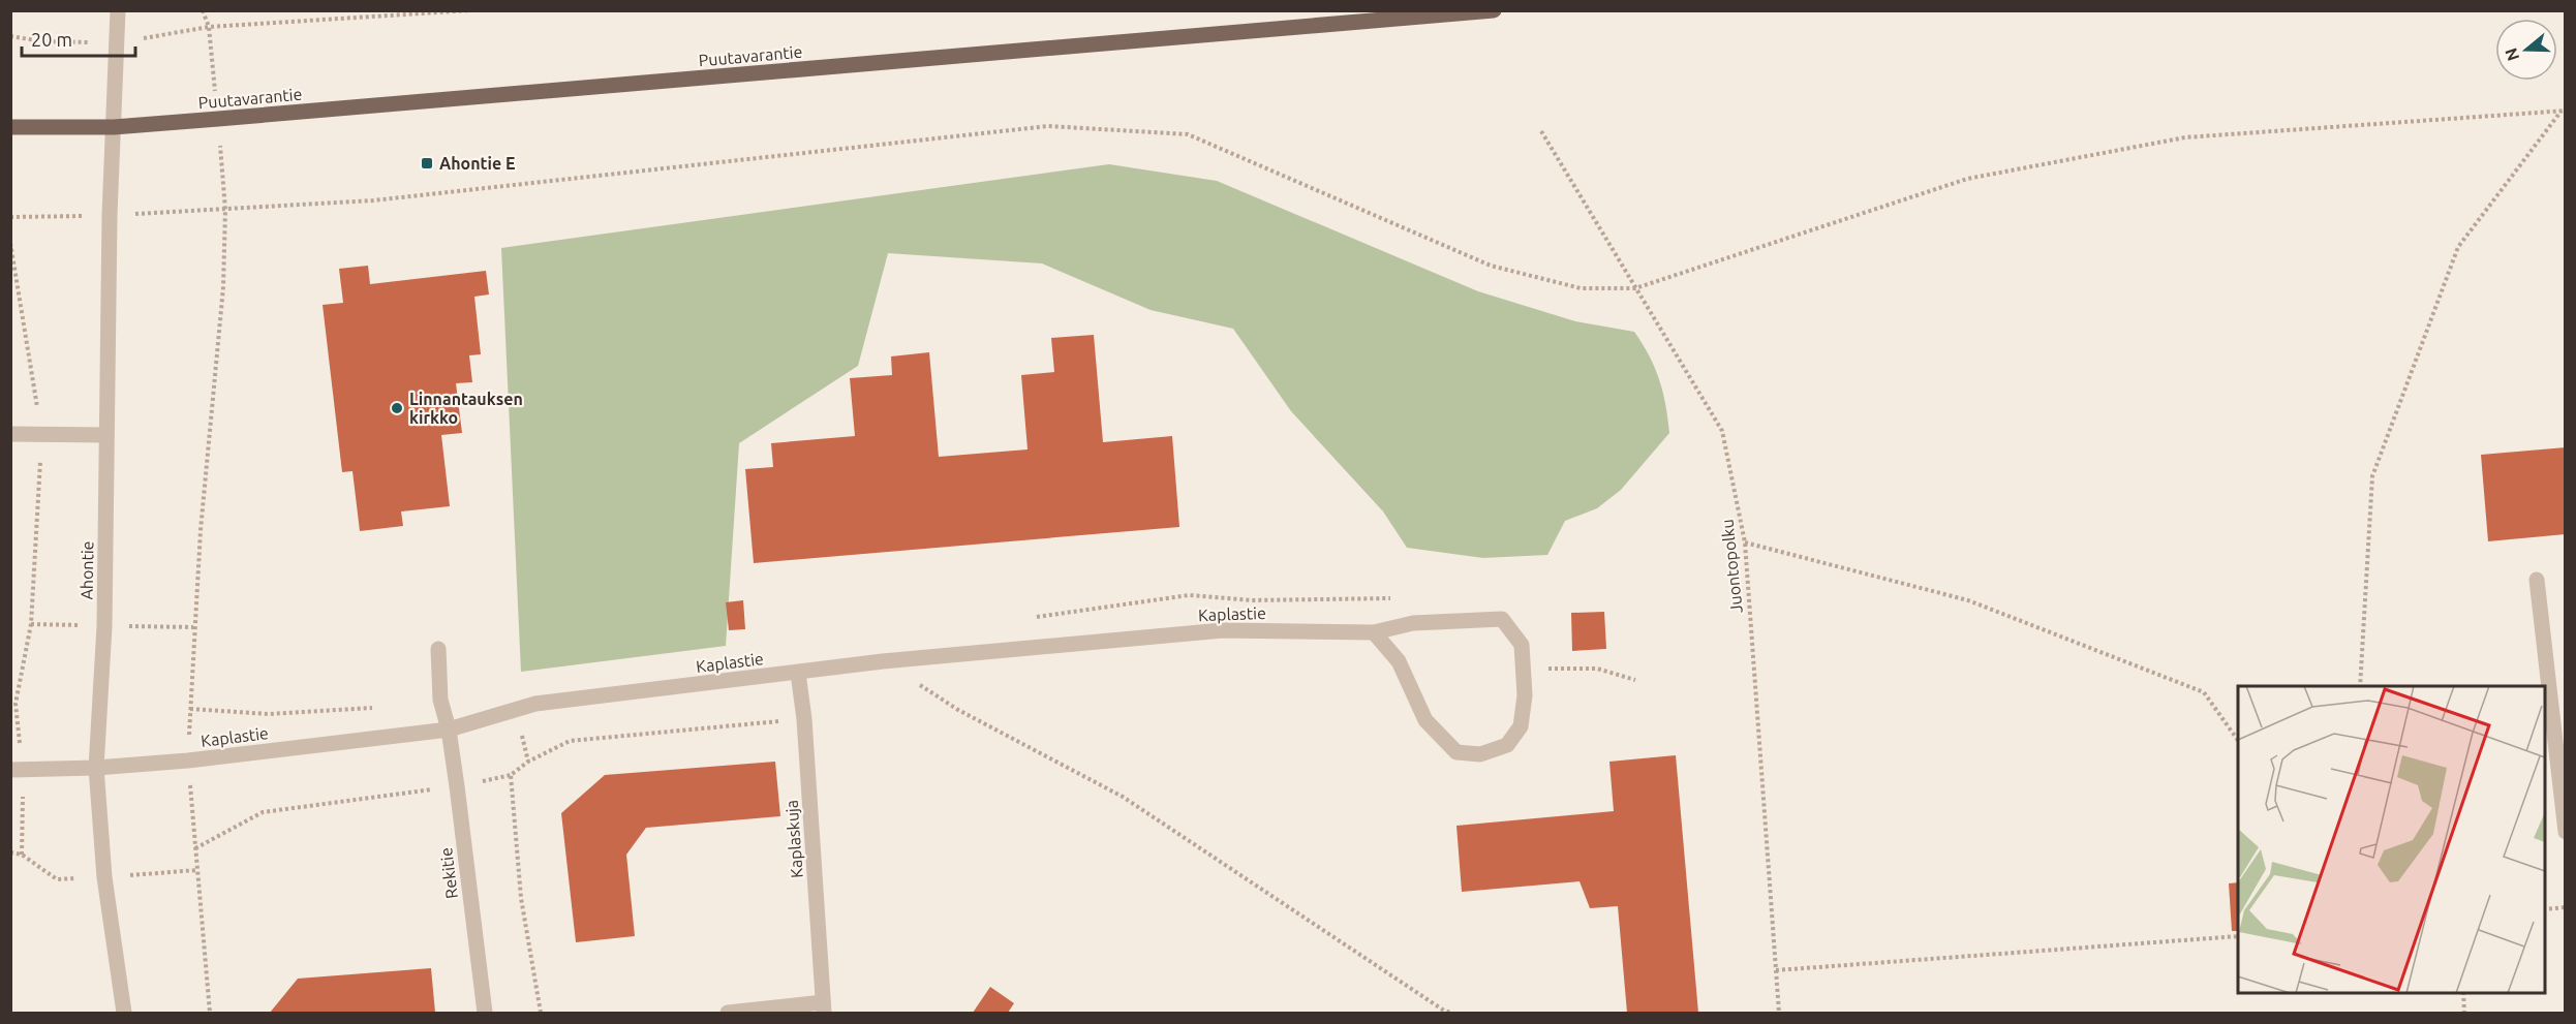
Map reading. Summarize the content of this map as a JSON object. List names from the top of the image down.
{
  "streets": {
    "main road": ["Puutavarantie"],
    "street": [
      "Ahontie",
      "Kaplastie",
      "Kaplaskuja",
      "Rekitie"
    ],
    "path": ["Juontopolku"]
  },
  "crossings": [
    ["Puutavarantie", "Ahontie"],
    ["Ahontie", "Kaplastie"],
    ["Kaplastie", "Kaplaskuja"],
    ["Kaplastie", "Rekitie"]
  ],
  "places": {
    "transit": ["Ahontie E"],
    "other": ["Linnantauksen kirkko"]
  },
  "scale_bar": "20 m",
  "north": "left"
}
